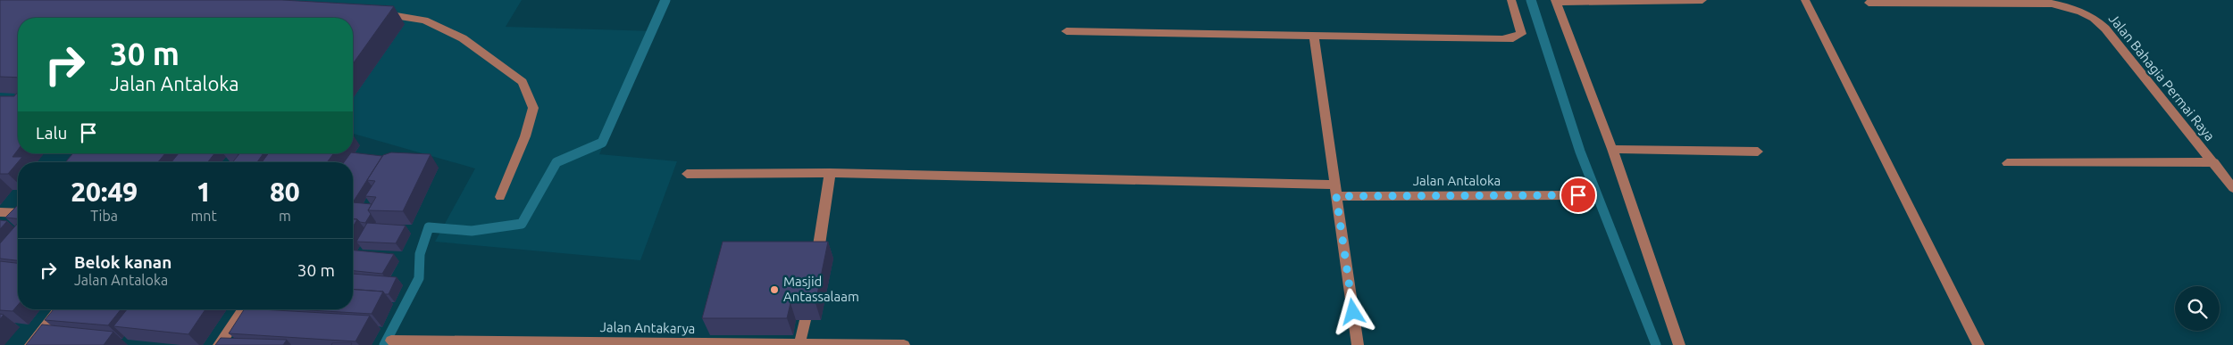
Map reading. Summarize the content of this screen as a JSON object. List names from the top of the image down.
{
  "streets": {
    "street": ["Jalan Bahagia Permai Raya", "Jalan Antaloka", "Jalan Antakarya"]
  },
  "places": ["Masjid Antassalaam"],
  "page": {
    "turn": ["30 m", "Jalan Antaloka"],
    "then": "Lalu",
    "eta": [
      "20:49",
      "Tiba",
      "1",
      "mnt",
      "80",
      "m"
    ],
    "list": [
      {
        "name": "Belok kanan",
        "note": "Jalan Antaloka",
        "value": "30 m"
      }
    ]
  }
}
